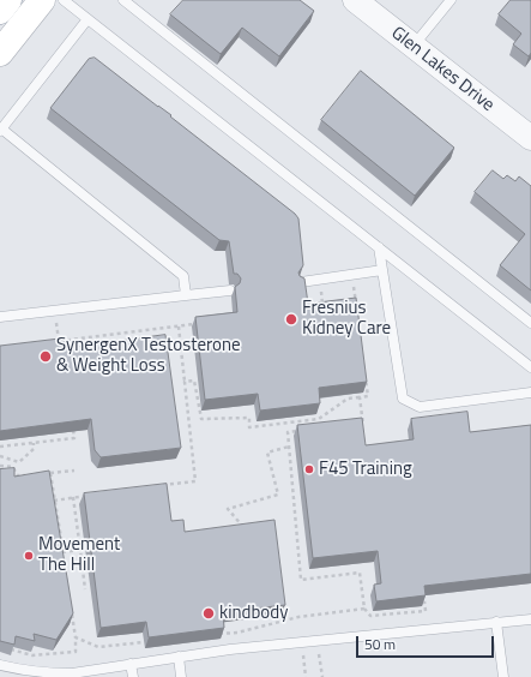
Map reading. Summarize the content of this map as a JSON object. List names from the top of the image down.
{
  "streets": {
    "street": ["Glen Lakes Drive"]
  },
  "places": [
    "Fresnius Kidney Care",
    "SynergenX Testosterone & Weight Loss",
    "F45 Training",
    "Movement The Hill",
    "kindbody"
  ],
  "scale_bar": "50 m"
}
